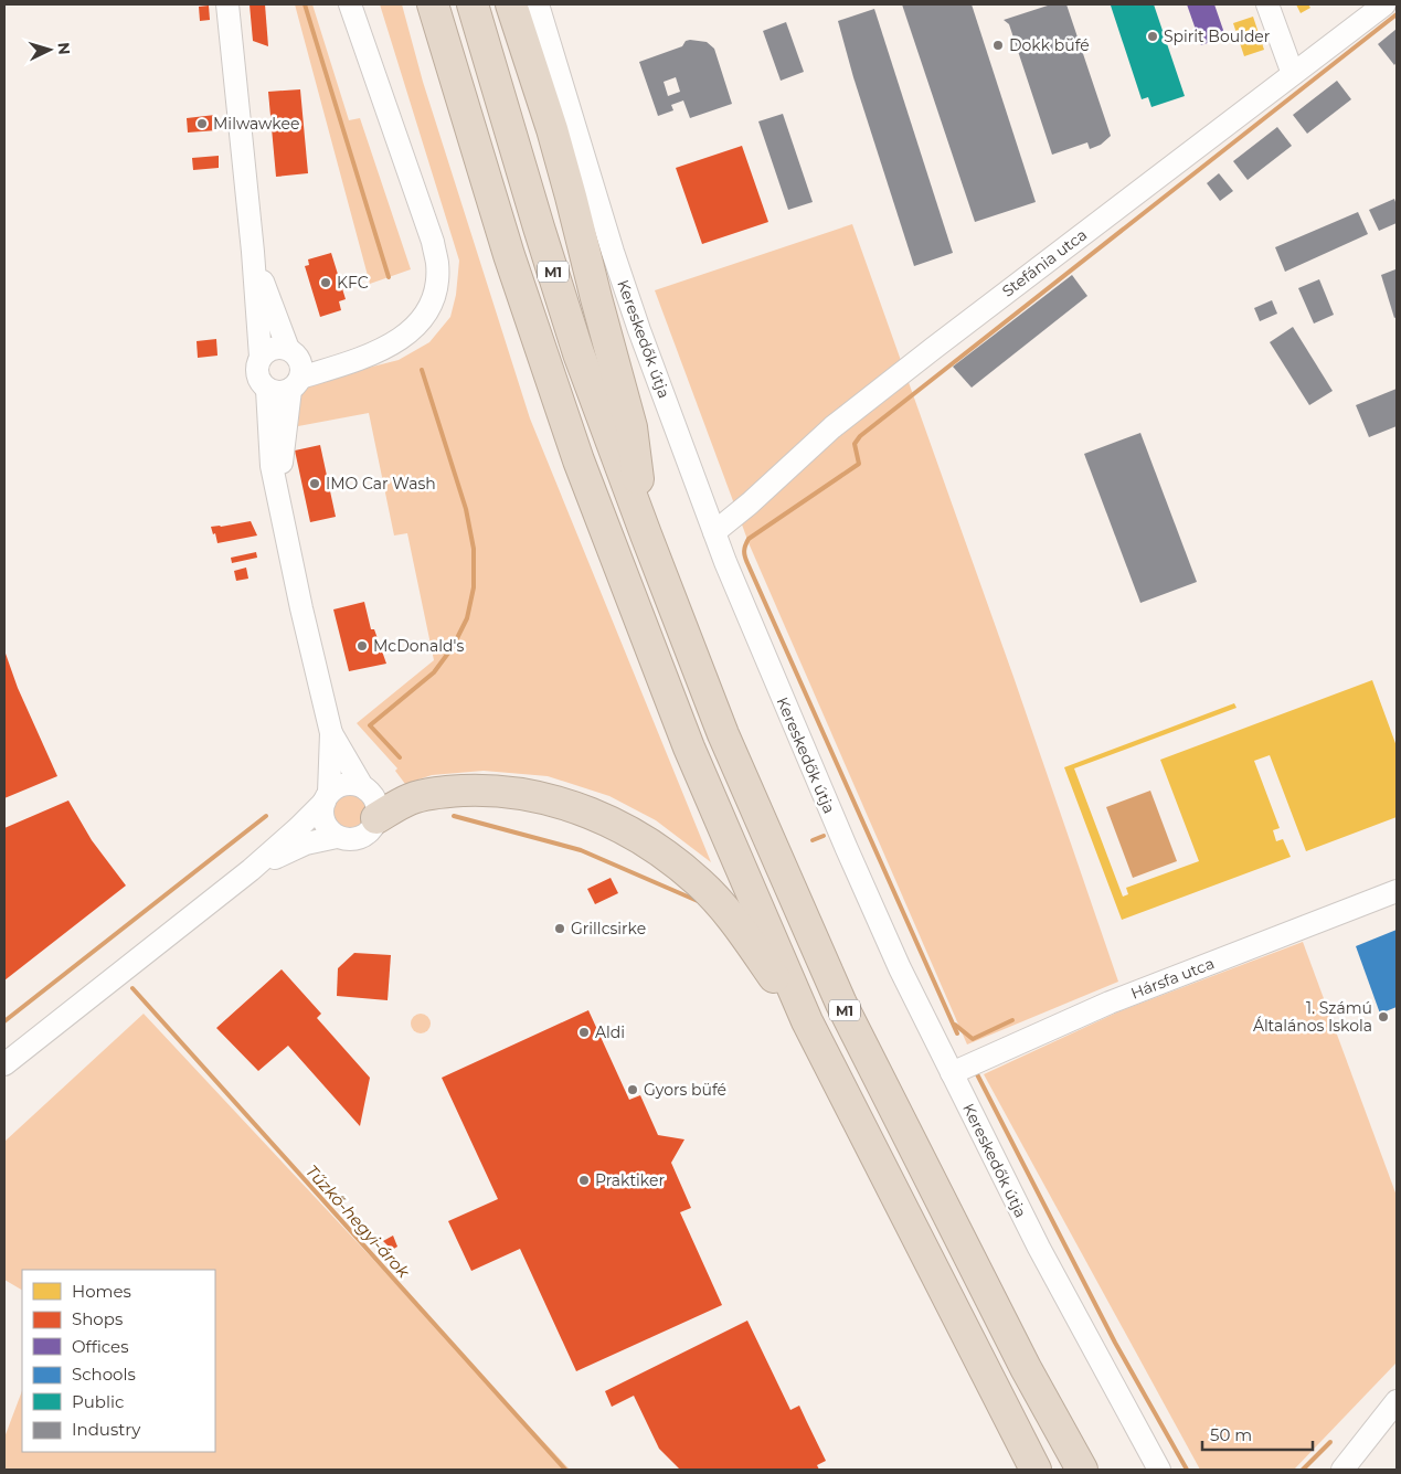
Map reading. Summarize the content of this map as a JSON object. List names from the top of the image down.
{
  "streets": {
    "highway": ["M1"],
    "street": ["Stefánia utca", "Kereskedők útja", "Hársfa utca"]
  },
  "crossings": [
    ["Stefánia utca", "Kereskedők útja"],
    ["Kereskedők útja", "Hársfa utca"]
  ],
  "water": ["Tűzkő-hegyi-árok"],
  "places": [
    "Spirit Boulder",
    "Dokk büfé",
    "Milwawkee",
    "KFC",
    "IMO Car Wash",
    "McDonald's",
    "Grillcsirke",
    "1. Számú Általános Iskola",
    "Aldi",
    "Gyors büfé",
    "Praktiker"
  ],
  "legend": [
    "Homes",
    "Shops",
    "Offices",
    "Schools",
    "Public",
    "Industry"
  ],
  "scale_bar": "50 m",
  "north": "right"
}
